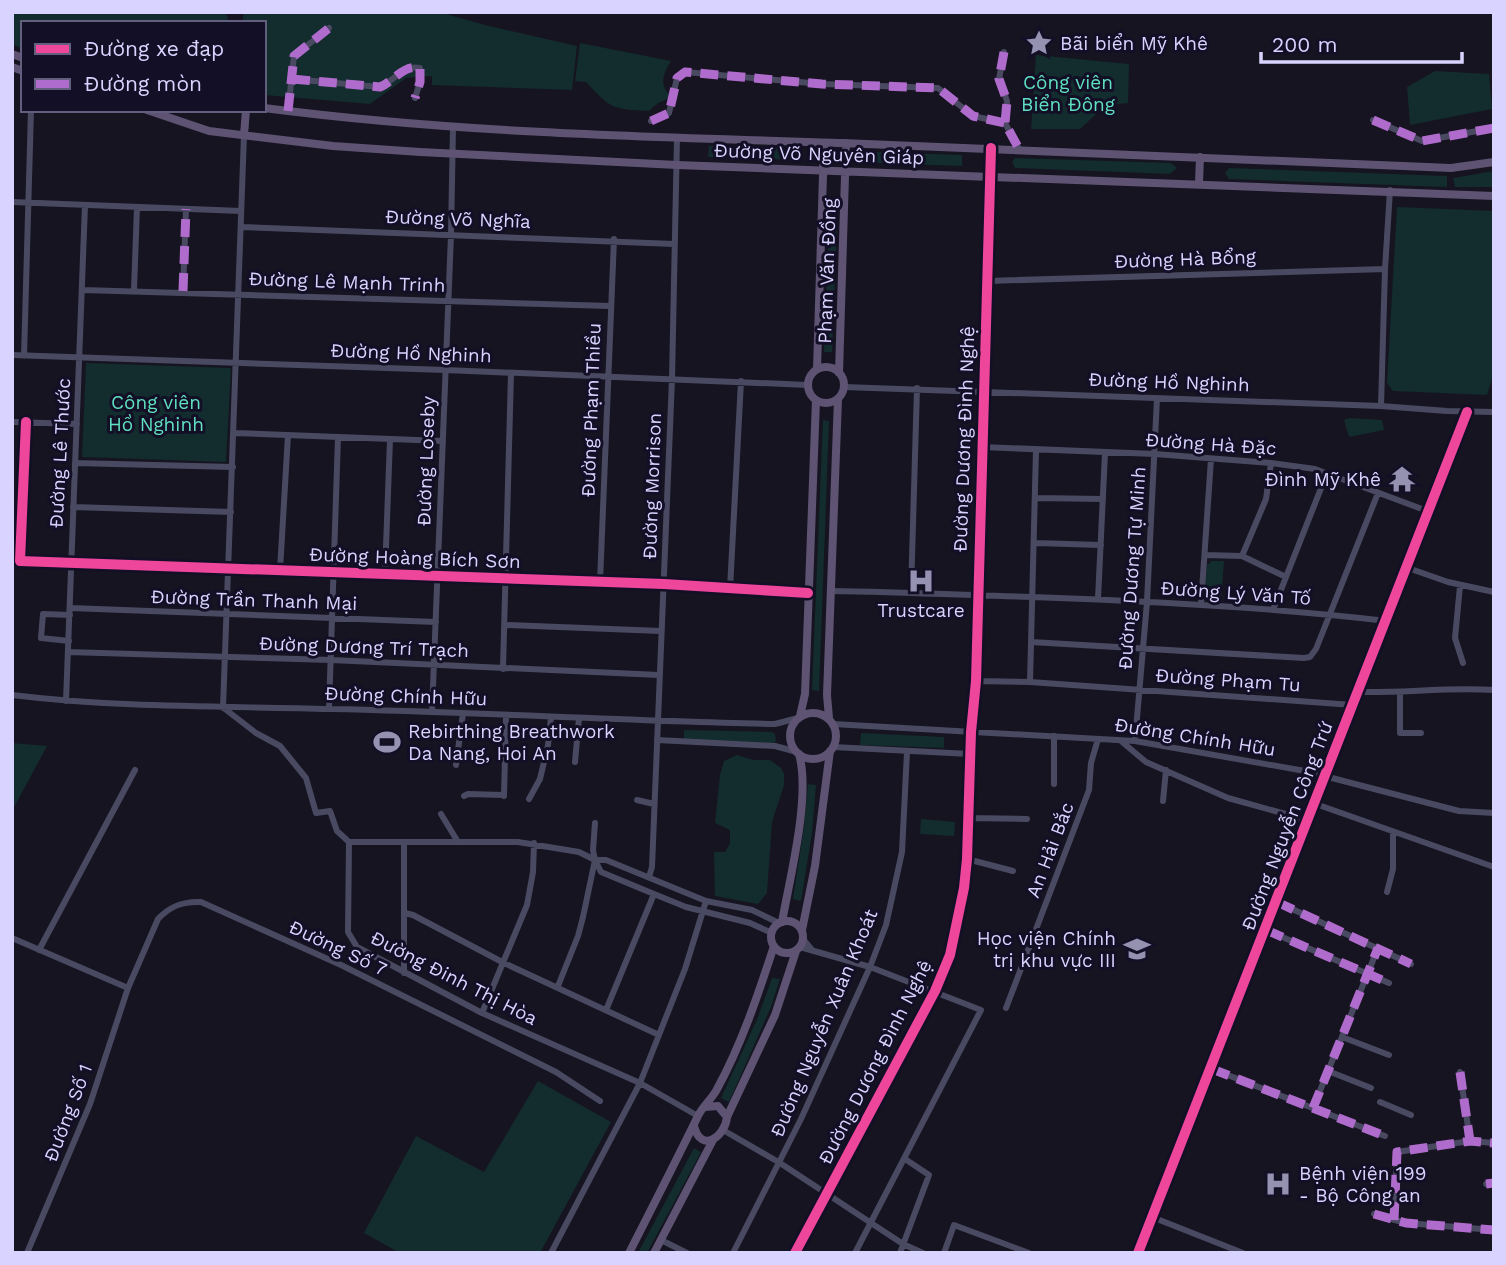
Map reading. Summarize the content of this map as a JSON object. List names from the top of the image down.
{
  "streets": {
    "main road": ["Đường Võ Nguyên Giáp", "Phạm Văn Đồng"],
    "street": [
      "Đường Võ Nghĩa",
      "Đường Hà Bổng",
      "Đường Lê Mạnh Trinh",
      "Đường Hồ Nghinh",
      "Đường Phạm Thiều",
      "Đường Dương Đình Nghệ",
      "Đường Hà Đặc",
      "Đường Lê Thước",
      "Đường Loseby",
      "Đường Morrison",
      "Đường Hoàng Bích Sơn",
      "Đường Dương Tự Minh",
      "Đường Lý Văn Tố",
      "Đường Trần Thanh Mại",
      "Đường Dương Trí Trạch",
      "Đường Phạm Tu",
      "Đường Chính Hữu",
      "Đường Nguyễn Công Trứ",
      "An Hải Bắc",
      "Đường Số 7",
      "Đường Đinh Thị Hòa",
      "Đường Nguyễn Xuân Khoát",
      "Đường Số 1"
    ]
  },
  "crossings": [
    ["Đường Võ Nguyên Giáp", "Phạm Văn Đồng"],
    ["Đường Võ Nguyên Giáp", "Đường Dương Đình Nghệ"],
    ["Đường Võ Nguyên Giáp", "Đường Loseby"],
    ["Đường Võ Nguyên Giáp", "Đường Morrison"],
    ["Đường Võ Nghĩa", "Đường Phạm Thiều"],
    ["Đường Võ Nghĩa", "Đường Loseby"],
    ["Đường Võ Nghĩa", "Đường Morrison"],
    ["Đường Hà Bổng", "Đường Dương Đình Nghệ"],
    ["Phạm Văn Đồng", "Đường Hồ Nghinh"],
    ["Đường Lê Mạnh Trinh", "Đường Phạm Thiều"],
    ["Đường Lê Mạnh Trinh", "Đường Lê Thước"],
    ["Đường Lê Mạnh Trinh", "Đường Loseby"],
    ["Đường Hồ Nghinh", "Đường Phạm Thiều"],
    ["Đường Hồ Nghinh", "Đường Dương Đình Nghệ"],
    ["Đường Hồ Nghinh", "Đường Lê Thước"],
    ["Đường Hồ Nghinh", "Đường Loseby"],
    ["Đường Hồ Nghinh", "Đường Morrison"],
    ["Đường Hồ Nghinh", "Đường Dương Tự Minh"],
    ["Đường Hồ Nghinh", "Đường Nguyễn Công Trứ"],
    ["Đường Phạm Thiều", "Đường Hoàng Bích Sơn"],
    ["Đường Dương Đình Nghệ", "Đường Hà Đặc"],
    ["Đường Dương Đình Nghệ", "Đường Lý Văn Tố"],
    ["Đường Dương Đình Nghệ", "Đường Phạm Tu"],
    ["Đường Dương Đình Nghệ", "Đường Chính Hữu"],
    ["Đường Hà Đặc", "Đường Dương Tự Minh"],
    ["Đường Hà Đặc", "Đường Nguyễn Công Trứ"],
    ["Đường Lê Thước", "Đường Hoàng Bích Sơn"],
    ["Đường Lê Thước", "Đường Trần Thanh Mại"],
    ["Đường Lê Thước", "Đường Dương Trí Trạch"],
    ["Đường Lê Thước", "Đường Chính Hữu"],
    ["Đường Loseby", "Đường Hoàng Bích Sơn"],
    ["Đường Loseby", "Đường Trần Thanh Mại"],
    ["Đường Loseby", "Đường Dương Trí Trạch"],
    ["Đường Loseby", "Đường Chính Hữu"],
    ["Đường Morrison", "Đường Hoàng Bích Sơn"],
    ["Đường Morrison", "Đường Dương Trí Trạch"],
    ["Đường Morrison", "Đường Chính Hữu"],
    ["Đường Dương Tự Minh", "Đường Lý Văn Tố"],
    ["Đường Dương Tự Minh", "Đường Phạm Tu"],
    ["Đường Dương Tự Minh", "Đường Chính Hữu"],
    ["Đường Lý Văn Tố", "Đường Nguyễn Công Trứ"],
    ["Đường Phạm Tu", "Đường Nguyễn Công Trứ"],
    ["Đường Chính Hữu", "Đường Nguyễn Công Trứ"],
    ["Đường Chính Hữu", "An Hải Bắc"],
    ["Đường Số 7", "Đường Số 1"]
  ],
  "parks": ["Công viên Biển Đông", "Công viên Hồ Nghinh"],
  "places": {
    "place": ["Bãi biển Mỹ Khê"],
    "temple": ["Đình Mỹ Khê"],
    "hospital": ["Trustcare", "Bệnh viện 199 - Bộ Công an"],
    "sports": ["Rebirthing Breathwork Da Nang, Hoi An"],
    "school or university": ["Học viện Chính trị khu vực III"]
  },
  "legend": ["Đường xe đạp", "Đường mòn"],
  "scale_bar": "200 m"
}
